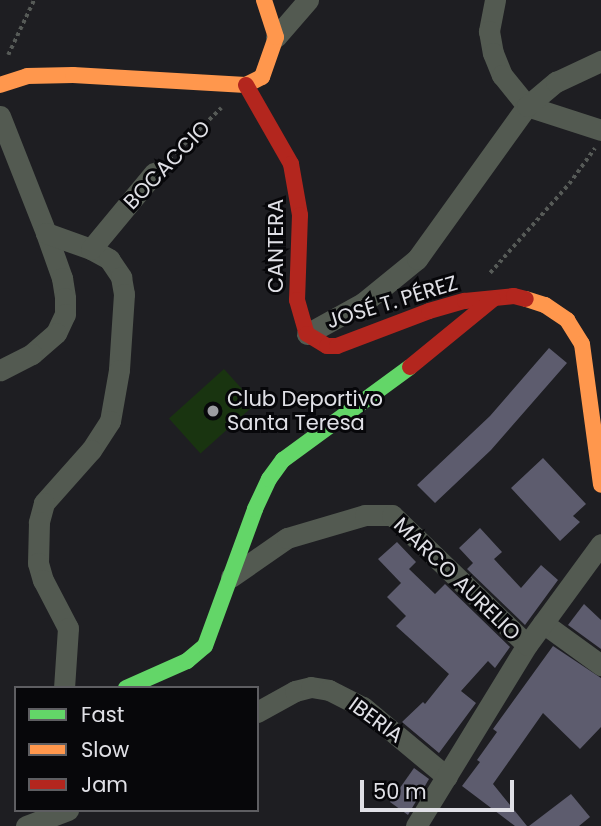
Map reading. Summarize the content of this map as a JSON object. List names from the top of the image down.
{
  "streets": {
    "street": [
      "BOCACCIO",
      "CANTERA",
      "JOSÉ T. PÉREZ",
      "MARCO AURELIO",
      "IBERIA"
    ]
  },
  "crossings": [
    ["BOCACCIO", "CANTERA"],
    ["CANTERA", "JOSÉ T. PÉREZ"]
  ],
  "places": ["Club Deportivo Santa Teresa"],
  "legend": ["Fast", "Slow", "Jam"],
  "scale_bar": "50 m"
}
